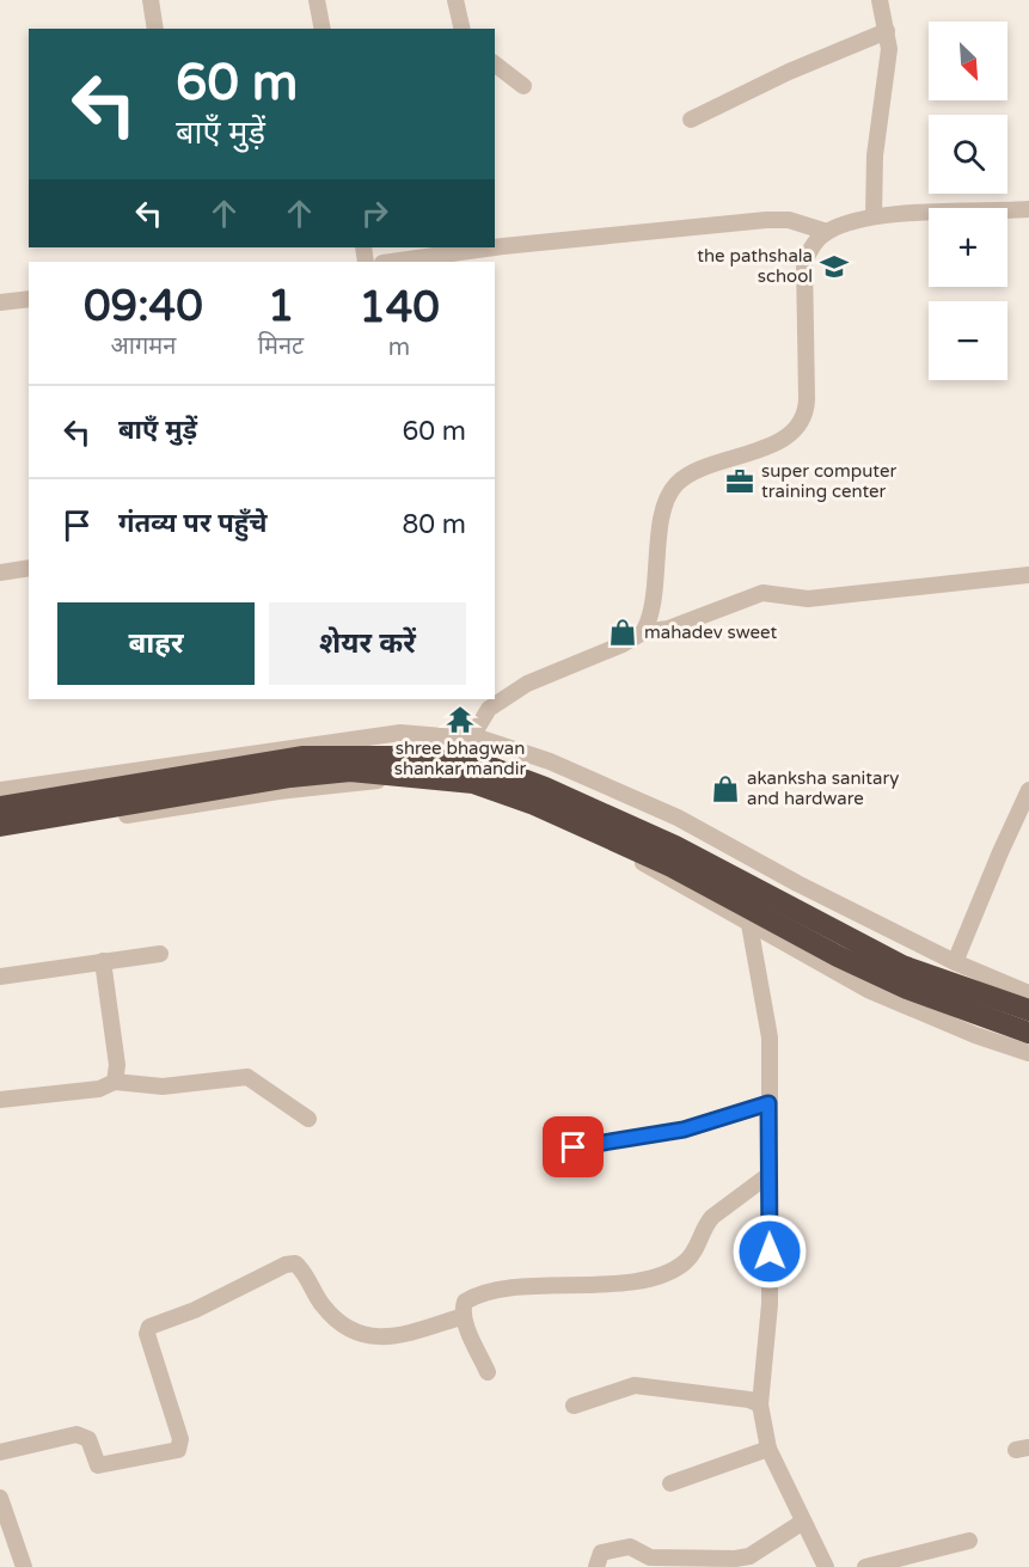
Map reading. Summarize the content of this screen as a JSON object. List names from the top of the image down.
{
  "places": {
    "school or university": ["the pathshala school"],
    "office": ["super computer training center"],
    "shop": ["mahadev sweet", "akanksha sanitary and hardware"],
    "temple": ["shree bhagwan shankar mandir"]
  },
  "north": "bottom right",
  "page": {
    "map_buttons": ["+", "−"],
    "turn": ["60 m", "बाएँ मुड़ें"],
    "eta": [
      "09:40",
      "आगमन",
      "1",
      "मिनट",
      "140",
      "m"
    ],
    "list": [
      {
        "name": "बाएँ मुड़ें",
        "value": "60 m"
      },
      {
        "name": "गंतव्य पर पहुँचे",
        "value": "80 m"
      }
    ],
    "buttons": ["बाहर", "शेयर करें"]
  }
}
